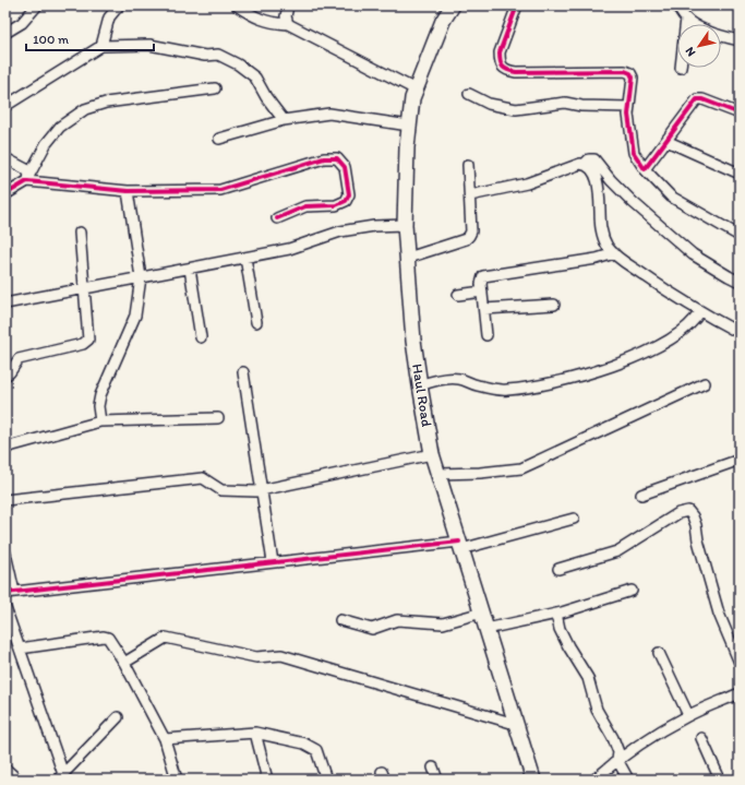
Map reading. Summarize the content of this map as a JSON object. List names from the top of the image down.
{
  "streets": {
    "main road": ["Haul Road"]
  },
  "scale_bar": "100 m",
  "north": "bottom left"
}
